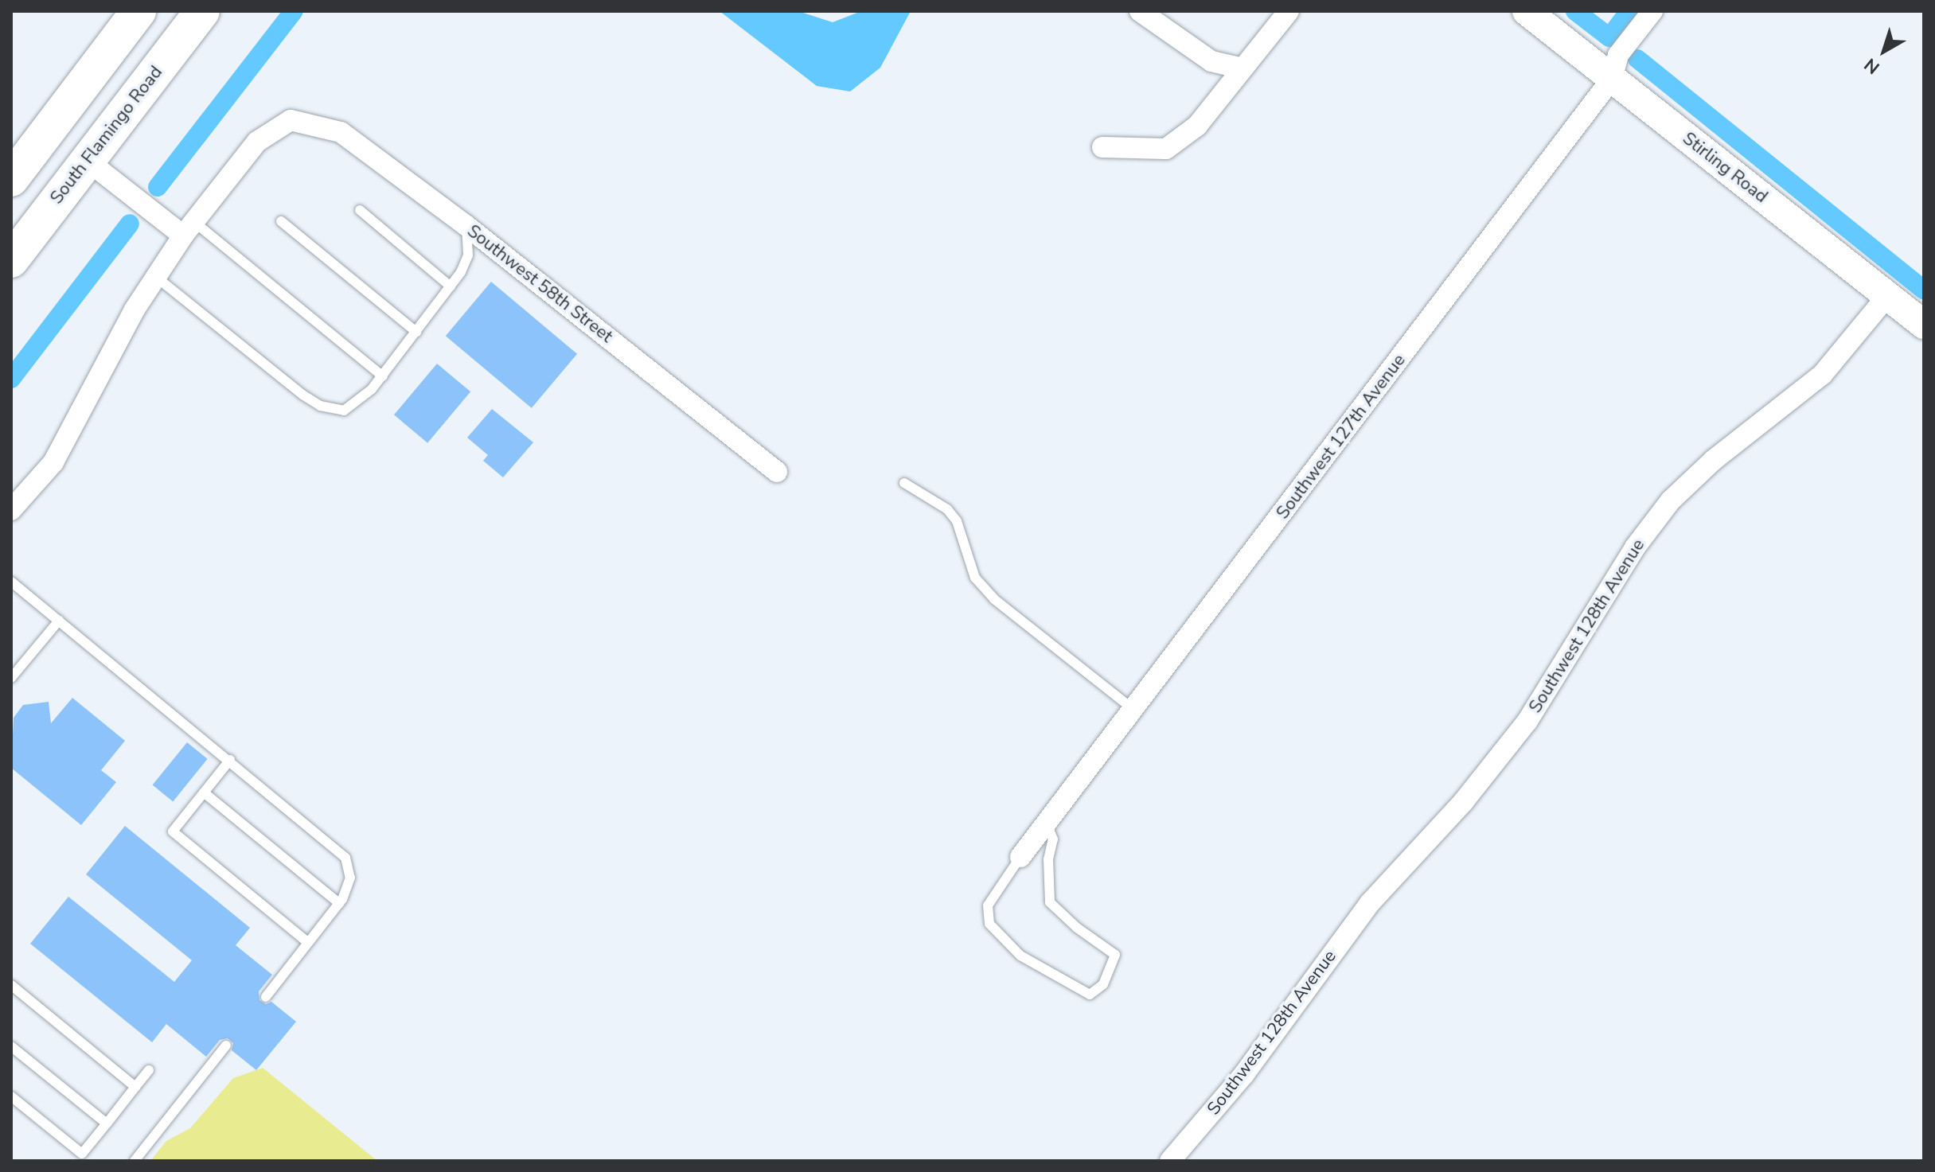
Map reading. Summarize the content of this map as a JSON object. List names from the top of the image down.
{
  "streets": {
    "highway": ["South Flamingo Road"],
    "street": [
      "Stirling Road",
      "Southwest 58th Street",
      "Southwest 127th Avenue",
      "Southwest 128th Avenue"
    ]
  },
  "crossings": [
    ["Stirling Road", "Southwest 127th Avenue"],
    ["Stirling Road", "Southwest 128th Avenue"]
  ],
  "north": "bottom left"
}
